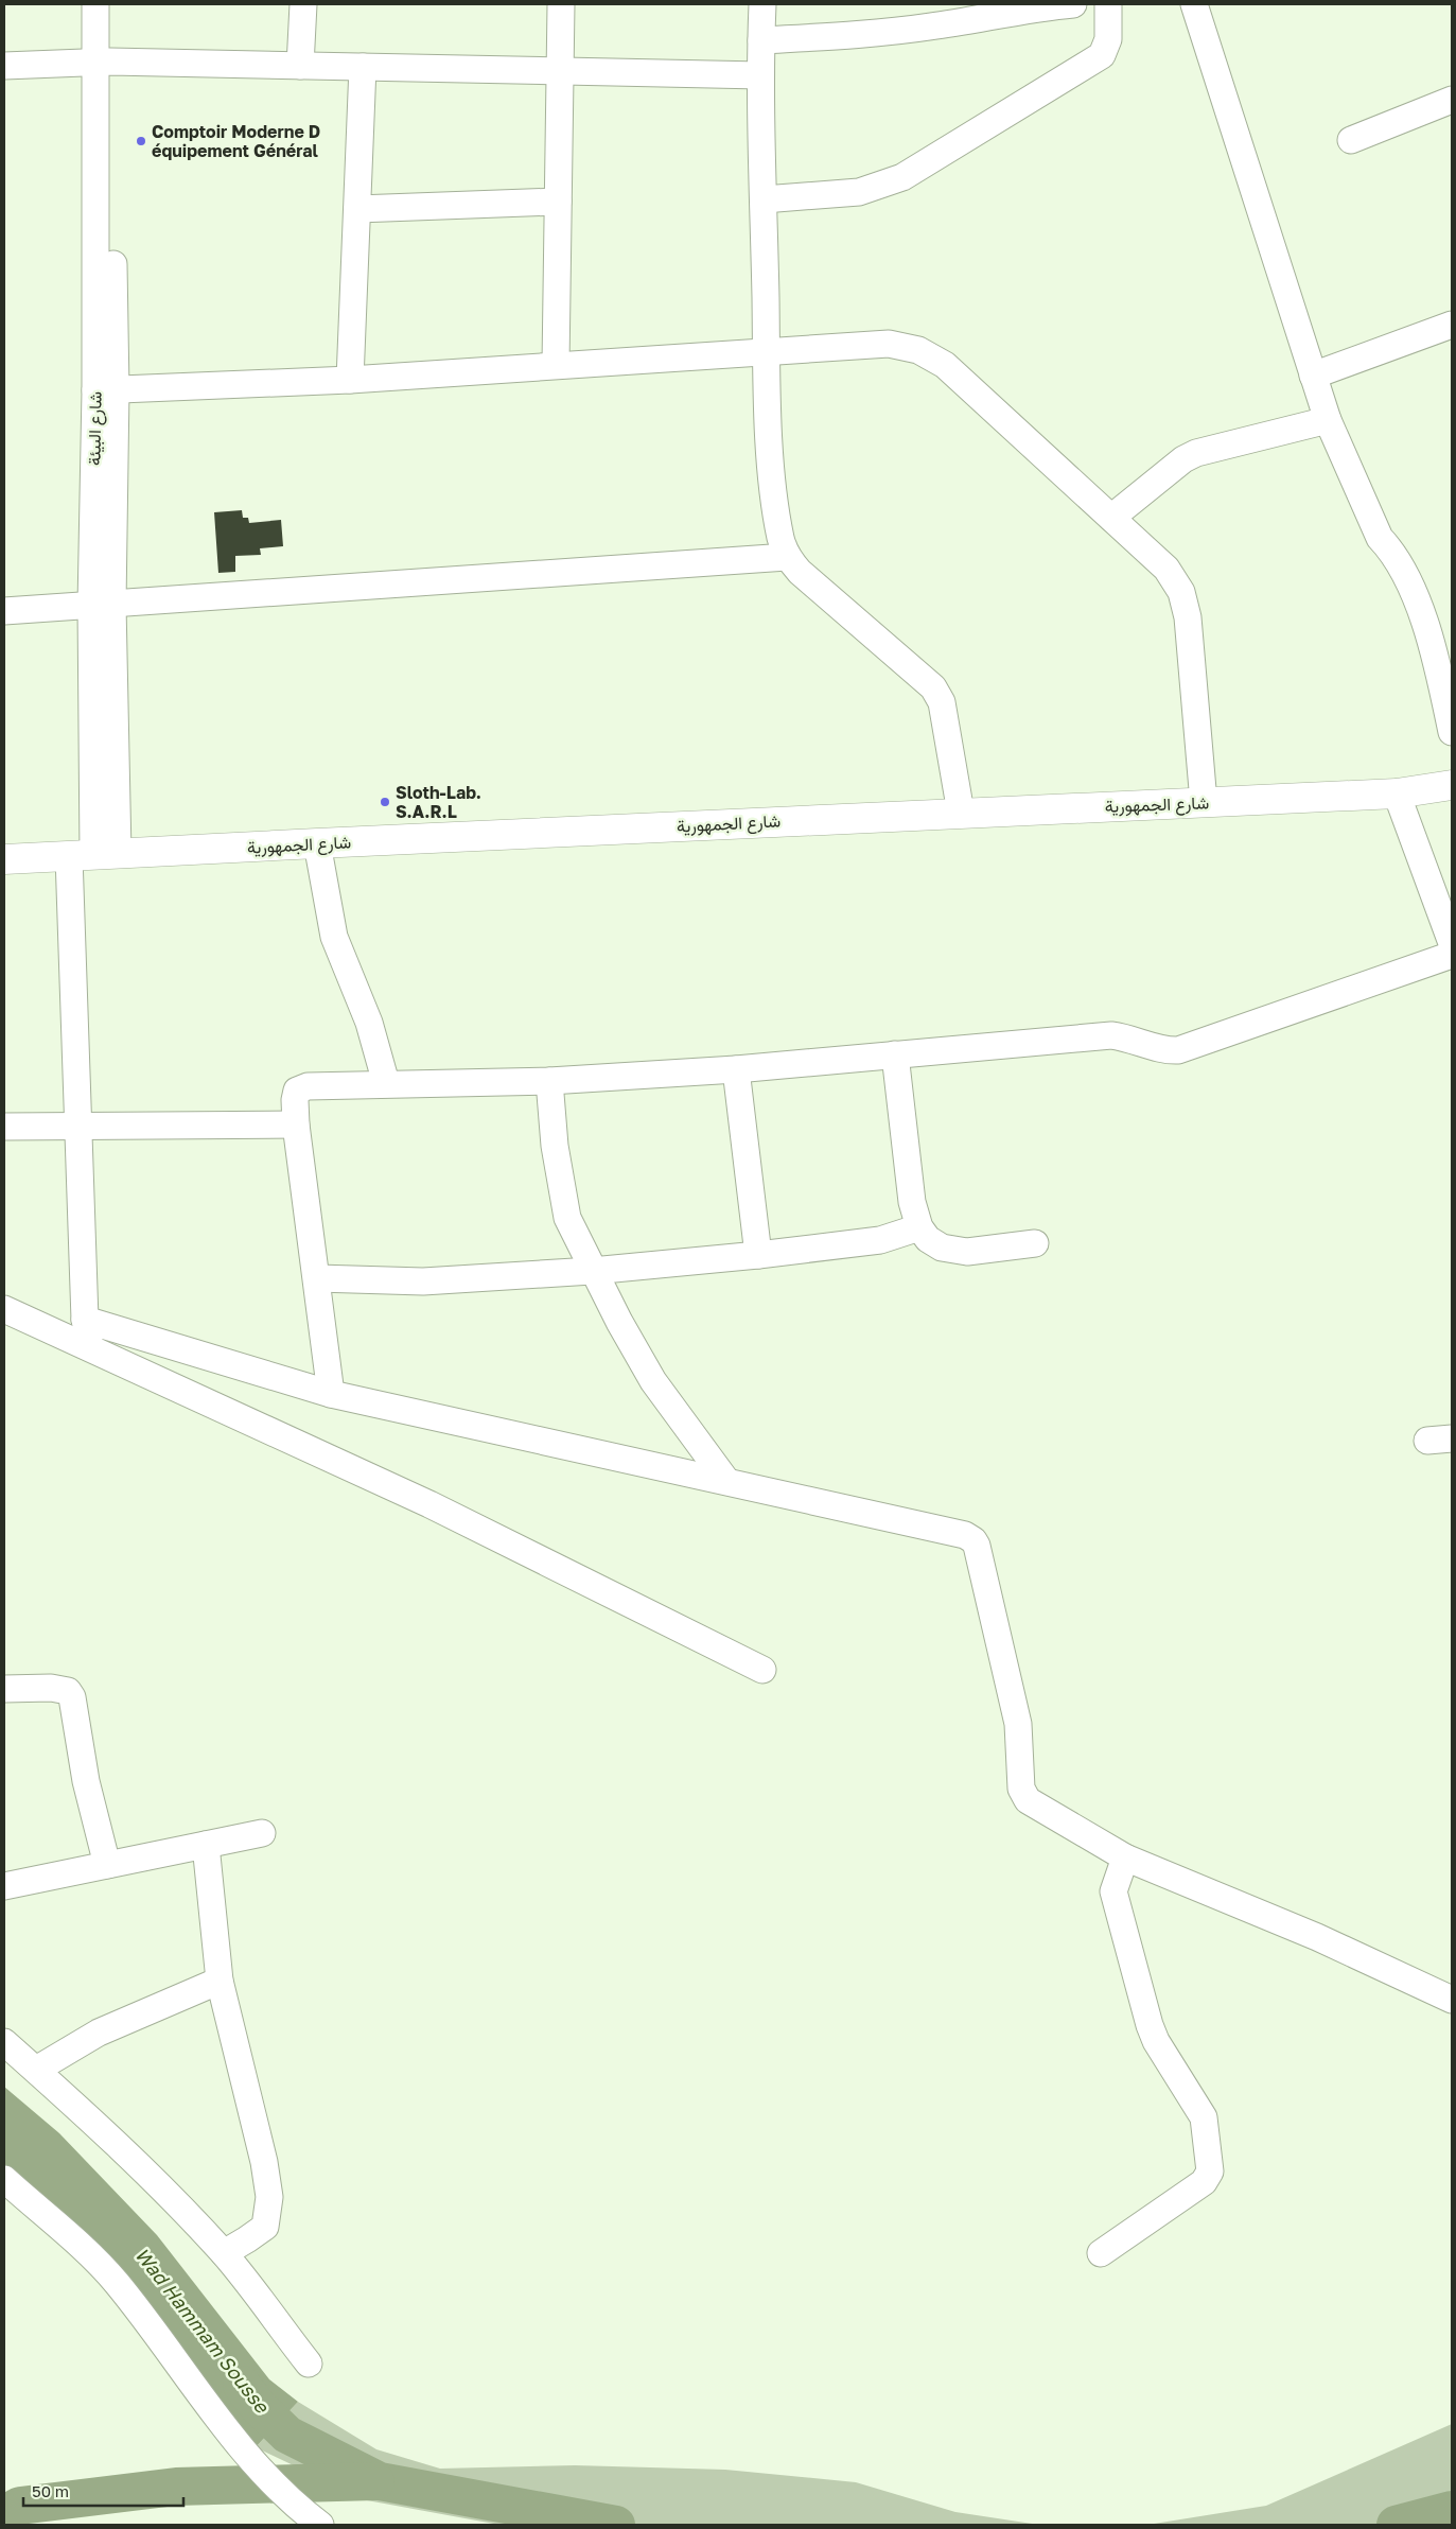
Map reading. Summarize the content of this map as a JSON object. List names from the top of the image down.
{
  "streets": {
    "main road": ["شارع الجمهورية"],
    "street": ["شارع البيئة"]
  },
  "crossings": [
    ["شارع البيئة", "شارع الجمهورية"]
  ],
  "water": ["Wad Hammam Sousse"],
  "places": ["Comptoir Moderne D équipement Général", "Sloth-Lab. S.A.R.L"],
  "scale_bar": "50 m"
}
